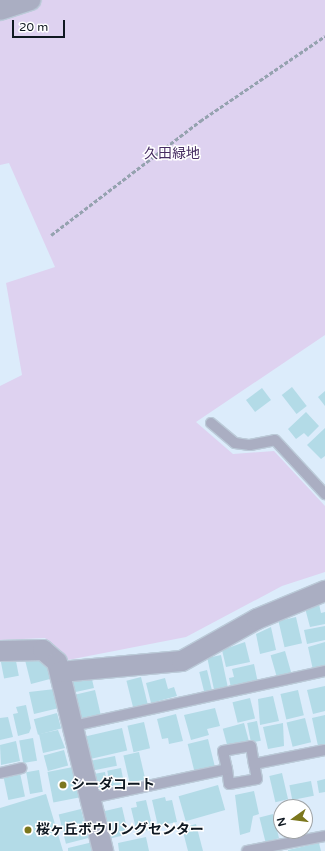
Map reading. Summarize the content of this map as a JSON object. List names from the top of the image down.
{
  "parks": ["久田緑地"],
  "places": ["シーダコート", "桜ヶ丘ボウリングセンター"],
  "scale_bar": "20 m",
  "north": "left"
}
